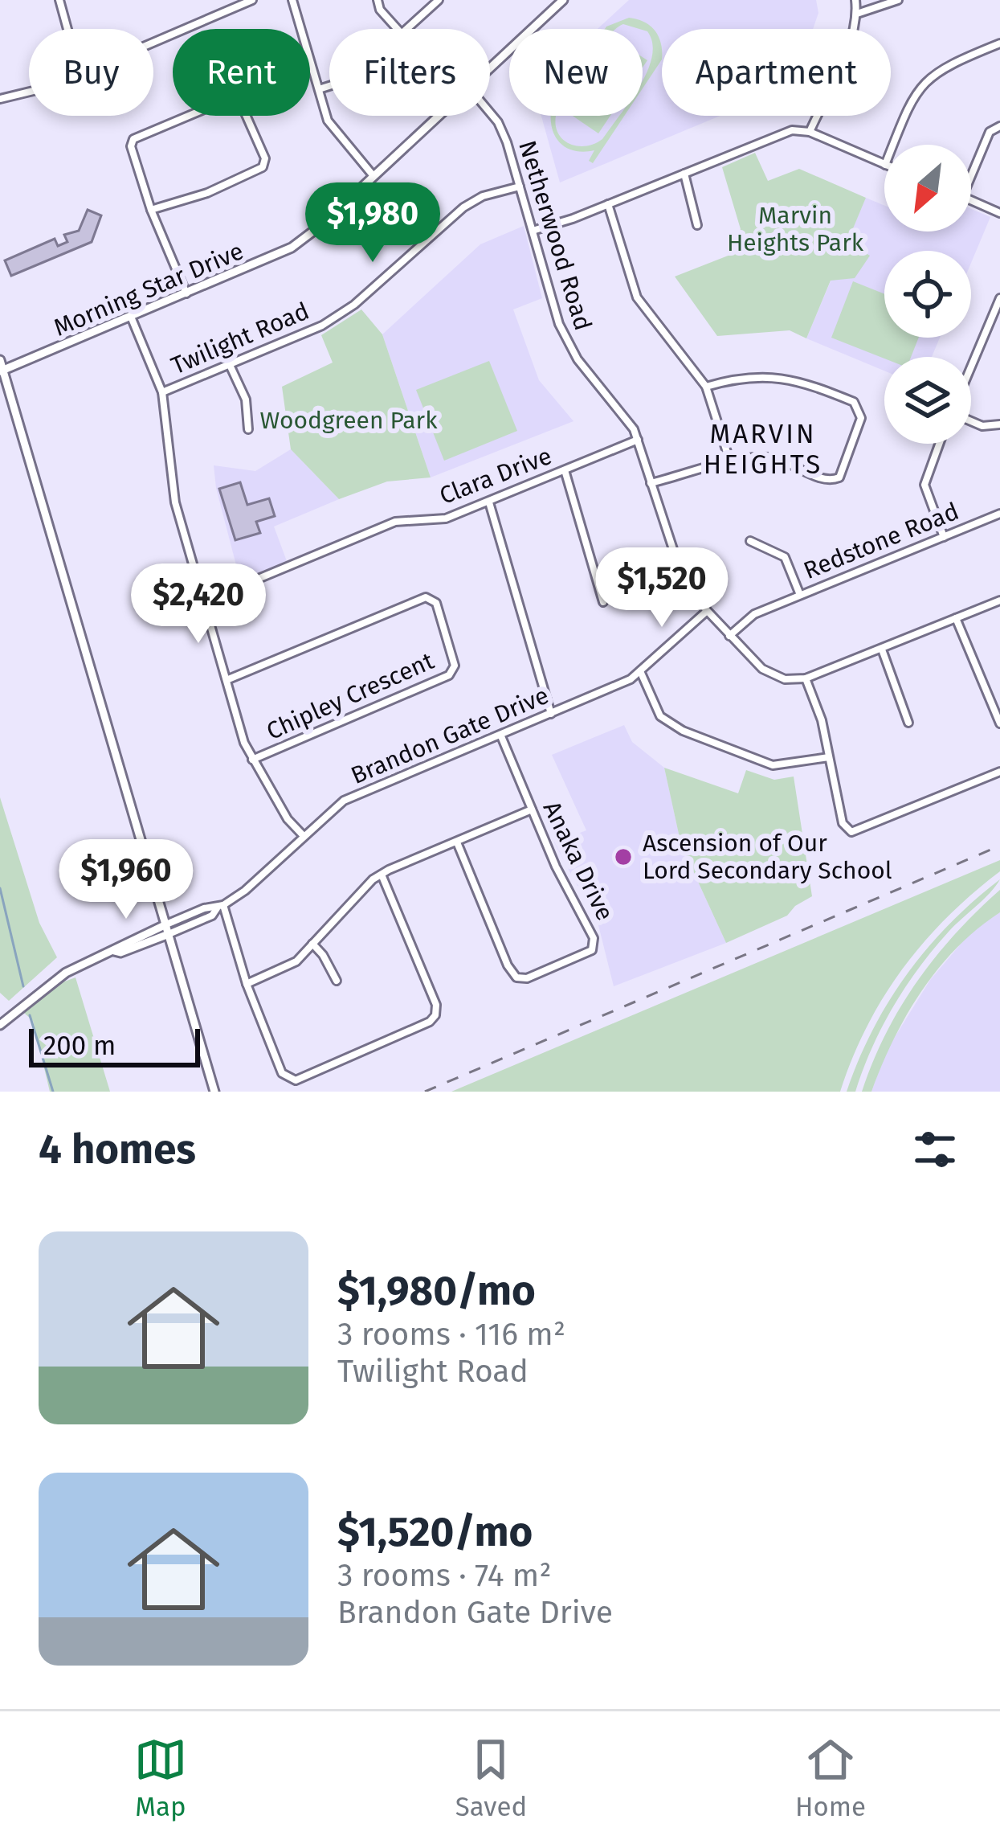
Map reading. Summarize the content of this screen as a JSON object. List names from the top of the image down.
{
  "streets": {
    "street": [
      "Netherwood Road",
      "Morning Star Drive",
      "Twilight Road",
      "Clara Drive",
      "Redstone Road",
      "Chipley Crescent",
      "Brandon Gate Drive",
      "Anaka Drive"
    ]
  },
  "crossings": [
    ["Netherwood Road", "Twilight Road"],
    ["Netherwood Road", "Clara Drive"],
    ["Netherwood Road", "Redstone Road"],
    ["Netherwood Road", "Brandon Gate Drive"],
    ["Brandon Gate Drive", "Anaka Drive"]
  ],
  "districts": ["MARVIN HEIGHTS"],
  "parks": ["Marvin Heights Park", "Woodgreen Park"],
  "places": ["Ascension of Our Lord Secondary School"],
  "scale_bar": "200 m",
  "north": "bottom left",
  "page": {
    "chip": [
      "Buy",
      "Rent",
      "Filters",
      "New",
      "Apartment"
    ],
    "price": [
      "$1,980",
      "$1,520",
      "$2,420",
      "$1,960"
    ],
    "scale": "200 m",
    "heading": "4 homes",
    "list": [
      {
        "name": "$1,980/mo",
        "note": "3 rooms · 116 m² · Twilight Road"
      },
      {
        "name": "$1,520/mo",
        "note": "3 rooms · 74 m² · Brandon Gate Drive"
      }
    ],
    "tabs": ["Map", "Saved", "Home"]
  }
}
